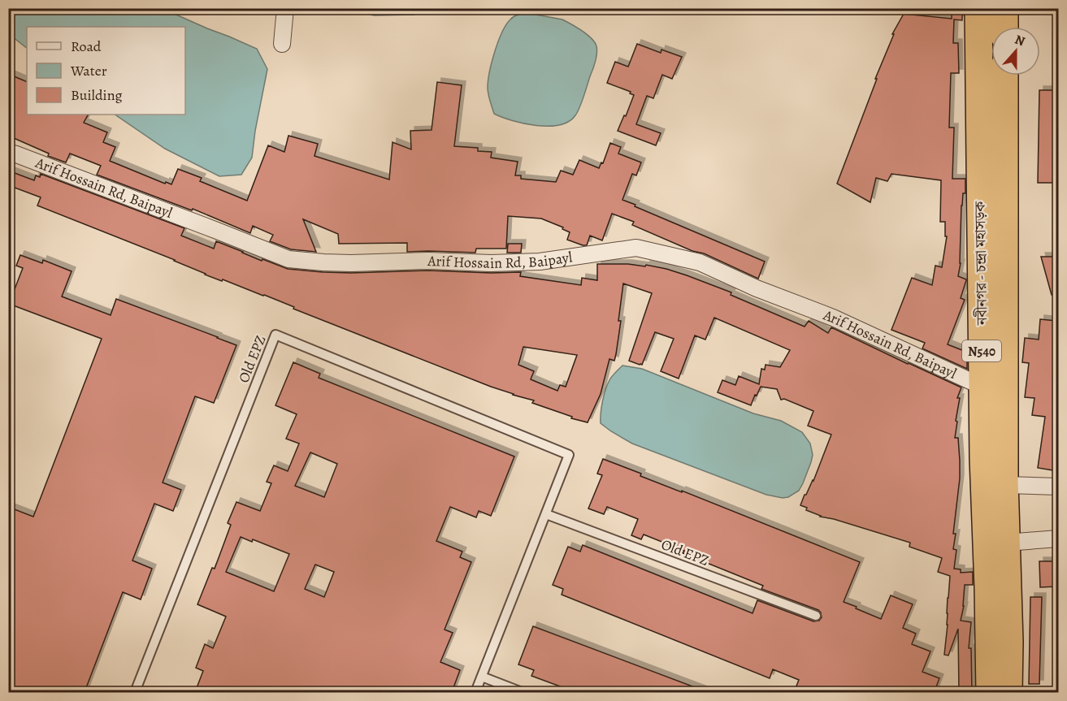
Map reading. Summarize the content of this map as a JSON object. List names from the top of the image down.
{
  "streets": {
    "highway": ["নবীনগর - চন্দ্রা মহাসড়ক", "N540"],
    "street": ["Arif Hossain Rd, Baipayl"],
    "lane": ["Old EPZ"]
  },
  "crossings": [
    ["Arif Hossain Rd, Baipayl", "নবীনগর - চন্দ্রা মহাসড়ক"]
  ],
  "legend": ["Road", "Water", "Building"],
  "north": "top"
}
